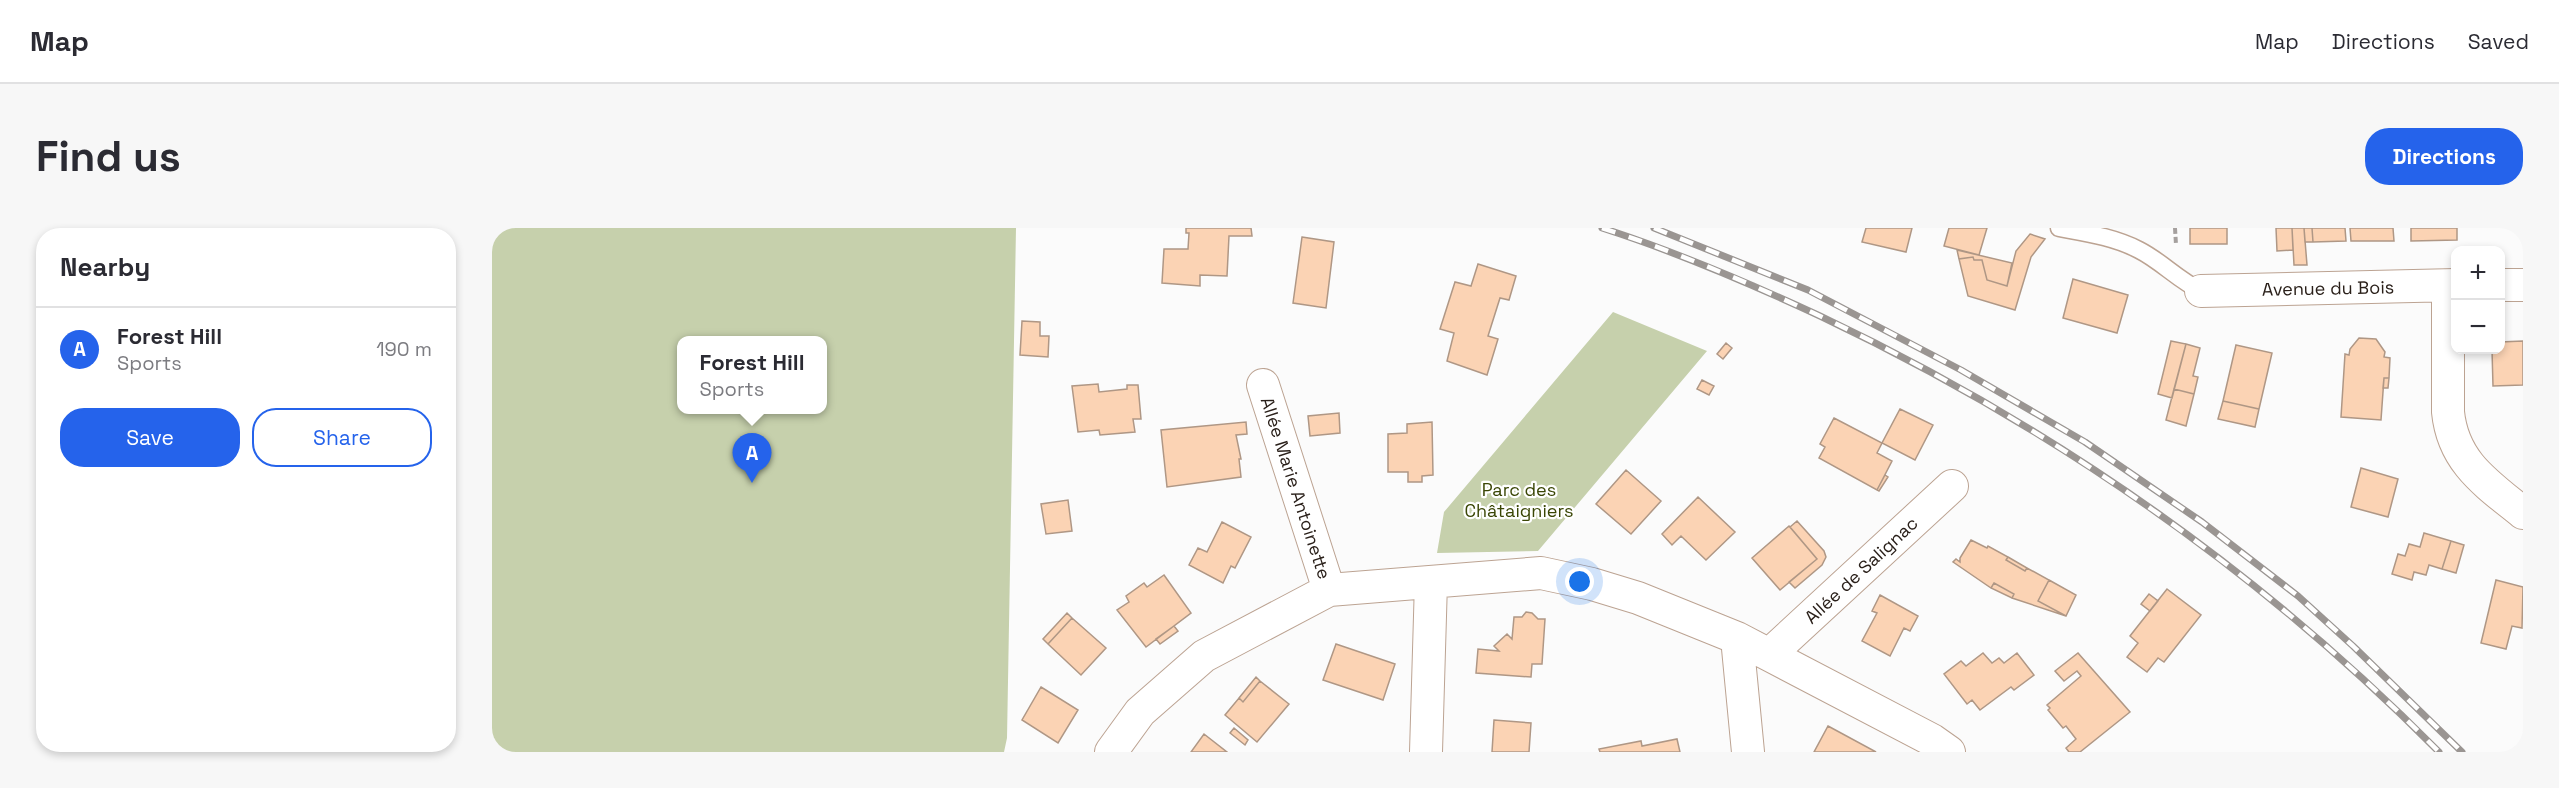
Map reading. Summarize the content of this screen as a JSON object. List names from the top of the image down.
{
  "streets": {
    "street": ["Avenue du Bois", "Allée Marie Antoinette", "Allée de Salignac"]
  },
  "parks": ["Parc des Châtaigniers"],
  "page": {
    "header": "Map",
    "nav": ["Map", "Directions", "Saved"],
    "buttons": [
      "Directions",
      ["Save", "Share"]
    ],
    "title": "Find us",
    "heading": "Nearby",
    "map_buttons": ["+", "−"],
    "list": [
      {
        "mark": "A",
        "name": "Forest Hill",
        "note": "Sports",
        "value": "190 m"
      }
    ],
    "popup": ["Forest Hill", "Sports"],
    "pins": "A"
  }
}
